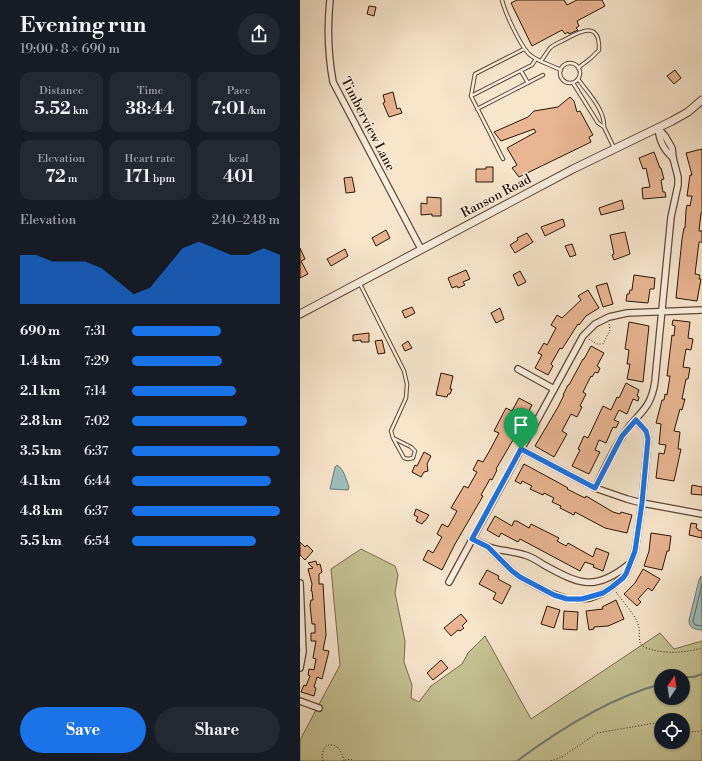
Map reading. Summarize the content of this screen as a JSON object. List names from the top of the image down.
{
  "streets": {
    "street": ["Timberview Lane", "Ranson Road"]
  },
  "crossings": [
    ["Timberview Lane", "Ranson Road"]
  ],
  "north": "top",
  "page": {
    "heading": ["Evening run", "19:00 · 8 × 690 m"],
    "stats": [
      ["Distance", "5.52 km"],
      ["Time", "38:44"],
      ["Pace", "7:01 /km"],
      ["Elevation", "72 m"],
      ["Heart rate", "171 bpm"],
      ["kcal", "401"]
    ],
    "chart": ["Elevation", "240–248 m"],
    "list": [
      {
        "name": "690 m",
        "note": "7:31"
      },
      {
        "name": "1.4 km",
        "note": "7:29"
      },
      {
        "name": "2.1 km",
        "note": "7:14"
      },
      {
        "name": "2.8 km",
        "note": "7:02"
      },
      {
        "name": "3.5 km",
        "note": "6:37"
      },
      {
        "name": "4.1 km",
        "note": "6:44"
      },
      {
        "name": "4.8 km",
        "note": "6:37"
      },
      {
        "name": "5.5 km",
        "note": "6:54"
      }
    ],
    "buttons": ["Save", "Share"]
  }
}
